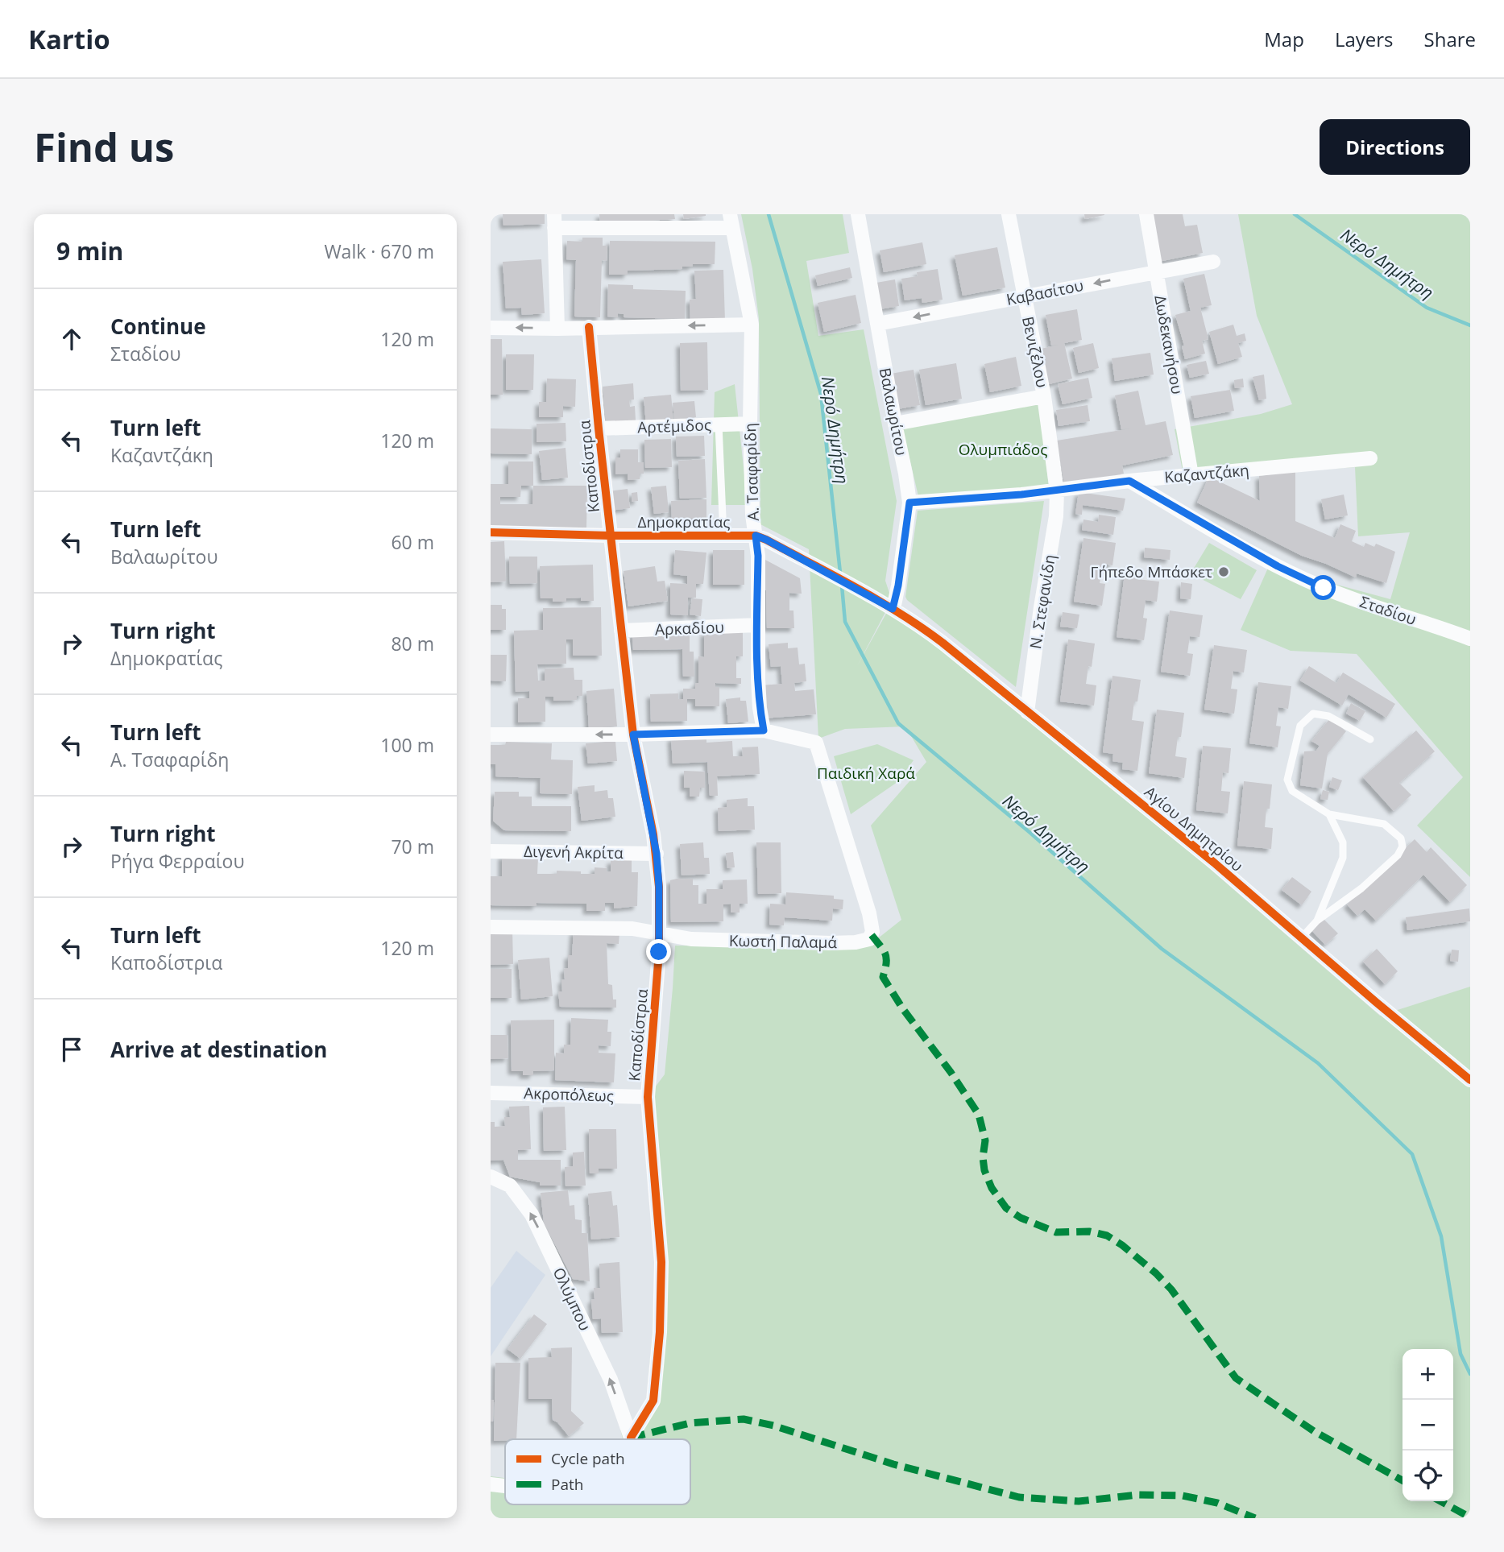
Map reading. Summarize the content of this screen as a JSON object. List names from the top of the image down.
{
  "streets": {
    "street": [
      "Καβασίτου",
      "Δωδεκανήσου",
      "Βενιζέλου",
      "Βαλαωρίτου",
      "Αρτέμιδος",
      "Καποδίστρια",
      "Α. Τσαφαρίδη",
      "Καζαντζάκη",
      "Δημοκρατίας",
      "Ν. Στεφανίδη",
      "Σταδίου",
      "Αρκαδίου",
      "Αγίου Δημητρίου",
      "Διγενή Ακρίτα",
      "Κωστή Παλαμά",
      "Ακροπόλεως",
      "Ολύμπου"
    ]
  },
  "crossings": [
    ["Καβασίτου", "Δωδεκανήσου"],
    ["Καβασίτου", "Βενιζέλου"],
    ["Καβασίτου", "Βαλαωρίτου"],
    ["Δωδεκανήσου", "Καζαντζάκη"],
    ["Βενιζέλου", "Καζαντζάκη"],
    ["Βενιζέλου", "Ν. Στεφανίδη"],
    ["Βαλαωρίτου", "Καζαντζάκη"],
    ["Βαλαωρίτου", "Δημοκρατίας"],
    ["Βαλαωρίτου", "Αγίου Δημητρίου"],
    ["Αρτέμιδος", "Καποδίστρια"],
    ["Αρτέμιδος", "Α. Τσαφαρίδη"],
    ["Καποδίστρια", "Δημοκρατίας"],
    ["Καποδίστρια", "Αρκαδίου"],
    ["Καποδίστρια", "Διγενή Ακρίτα"],
    ["Καποδίστρια", "Κωστή Παλαμά"],
    ["Καποδίστρια", "Ακροπόλεως"],
    ["Καποδίστρια", "Ολύμπου"],
    ["Α. Τσαφαρίδη", "Δημοκρατίας"],
    ["Α. Τσαφαρίδη", "Αρκαδίου"],
    ["Α. Τσαφαρίδη", "Κωστή Παλαμά"],
    ["Καζαντζάκη", "Ν. Στεφανίδη"],
    ["Καζαντζάκη", "Σταδίου"],
    ["Δημοκρατίας", "Αγίου Δημητρίου"],
    ["Ν. Στεφανίδη", "Αγίου Δημητρίου"]
  ],
  "one_way": ["Ολύμπου"],
  "water": ["Νερό Δημήτρη"],
  "parks": ["Ολυμπιάδος", "Παιδική Χαρά"],
  "places": ["Γήπεδο Μπάσκετ"],
  "legend": ["Cycle path", "Path"],
  "page": {
    "header": "Kartio",
    "nav": ["Map", "Layers", "Share"],
    "buttons": "Directions",
    "title": "Find us",
    "heading": ["9 min", "Walk · 670 m"],
    "list": [
      ["Continue", "Σταδίου", "120 m"],
      ["Turn left", "Καζαντζάκη", "120 m"],
      ["Turn left", "Βαλαωρίτου", "60 m"],
      ["Turn right", "Δημοκρατίας", "80 m"],
      ["Turn left", "Α. Τσαφαρίδη", "100 m"],
      ["Turn right", "Ρήγα Φερραίου", "70 m"],
      ["Turn left", "Καποδίστρια", "120 m"],
      "Arrive at destination"
    ],
    "map_buttons": ["+", "−"]
  }
}
